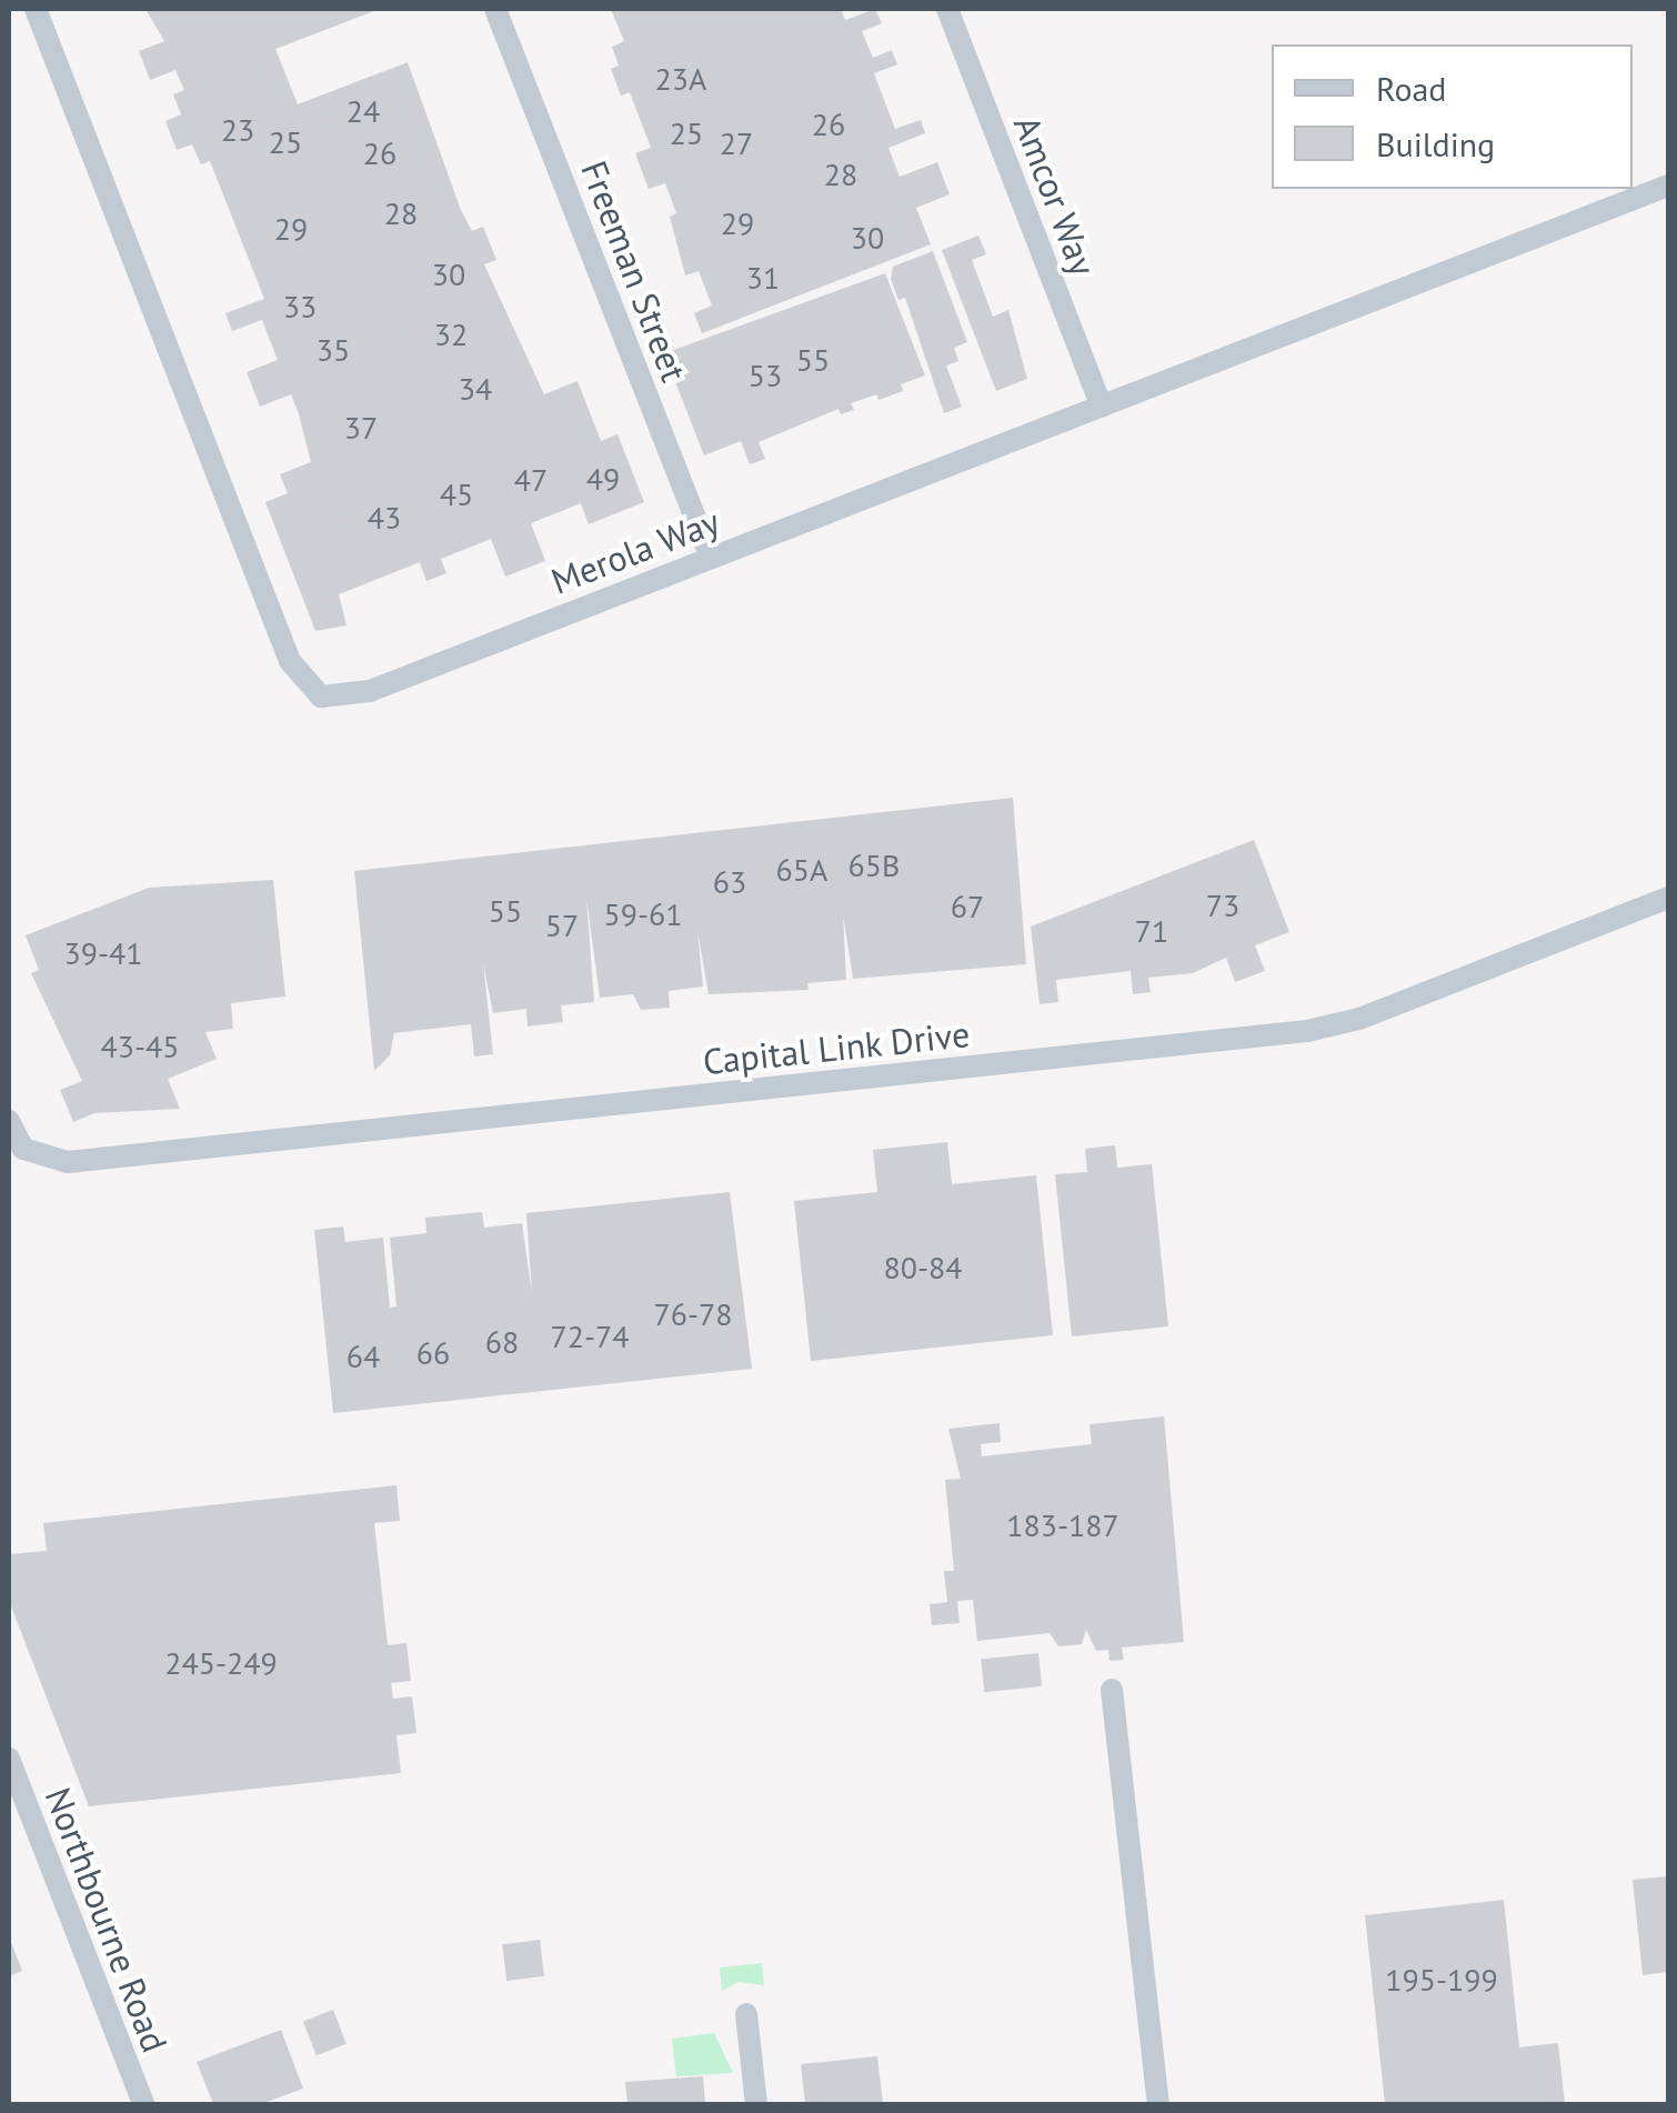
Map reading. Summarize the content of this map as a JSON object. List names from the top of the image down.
{
  "streets": {
    "street": [
      "Amcor Way",
      "Freeman Street",
      "Merola Way",
      "Capital Link Drive",
      "Northbourne Road"
    ]
  },
  "crossings": [
    ["Amcor Way", "Merola Way"],
    ["Freeman Street", "Merola Way"]
  ],
  "house_numbers": [
    "23A",
    "24",
    "26",
    "23",
    "25",
    "25",
    "27",
    "26",
    "28",
    "28",
    "29",
    "29",
    "30",
    "30",
    "31",
    "33",
    "32",
    "35",
    "55",
    "53",
    "34",
    "37",
    "49",
    "47",
    "45",
    "43",
    "65B",
    "65A",
    "63",
    "73",
    "67",
    "55",
    "59-61",
    "57",
    "71",
    "39-41",
    "43-45",
    "80-84",
    "76-78",
    "72-74",
    "68",
    "66",
    "64",
    "183-187",
    "245-249",
    "195-199"
  ],
  "legend": ["Road", "Building"]
}
